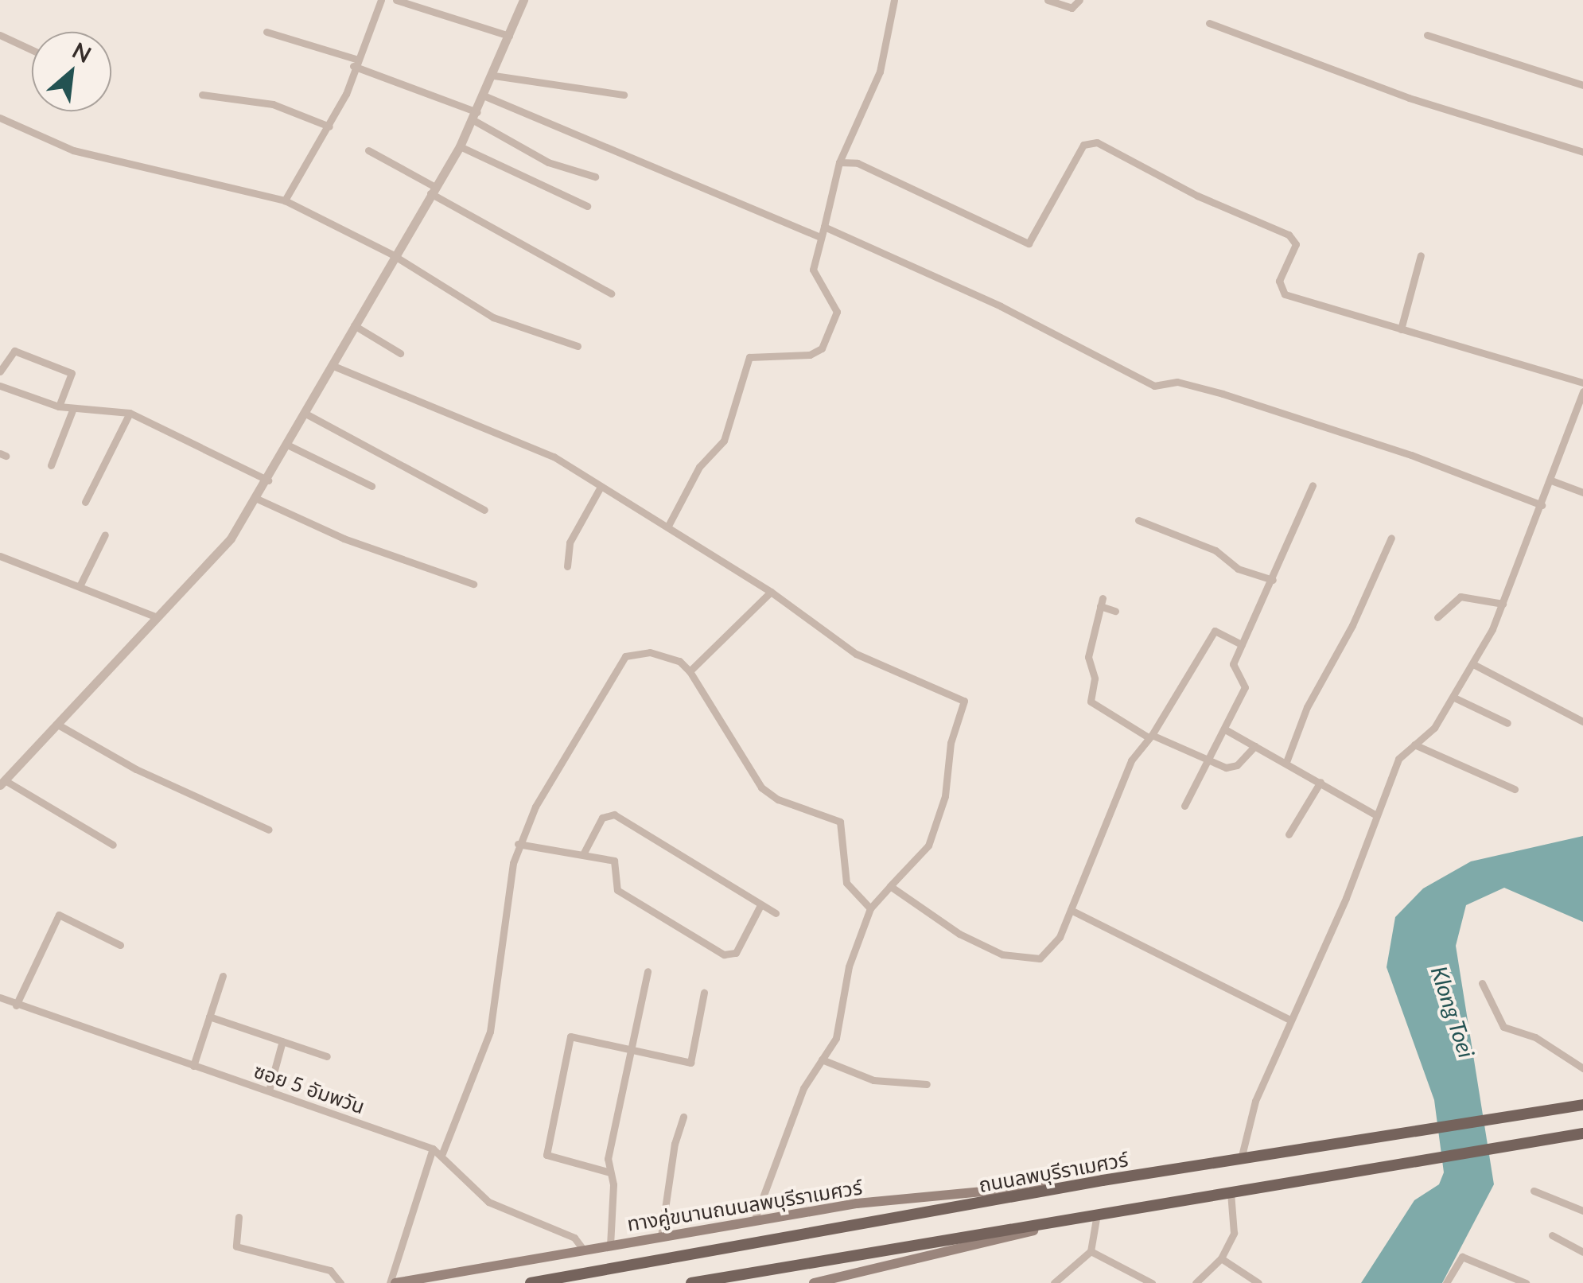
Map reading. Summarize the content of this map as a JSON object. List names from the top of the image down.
{
  "streets": {
    "main road": ["ถนนลพบุรีราเมศวร์", "ทางคู่ขนานถนนลพบุรีราเมศวร์"],
    "street": ["ซอย 5 อัมพวัน"]
  },
  "crossings": [
    ["ซอย 5 อัมพวัน", "ทางคู่ขนานถนนลพบุรีราเมศวร์"],
    ["ถนนลพบุรีราเมศวร์", "ทางคู่ขนานถนนลพบุรีราเมศวร์"]
  ],
  "water": ["Klong Toei"],
  "north": "top right"
}
